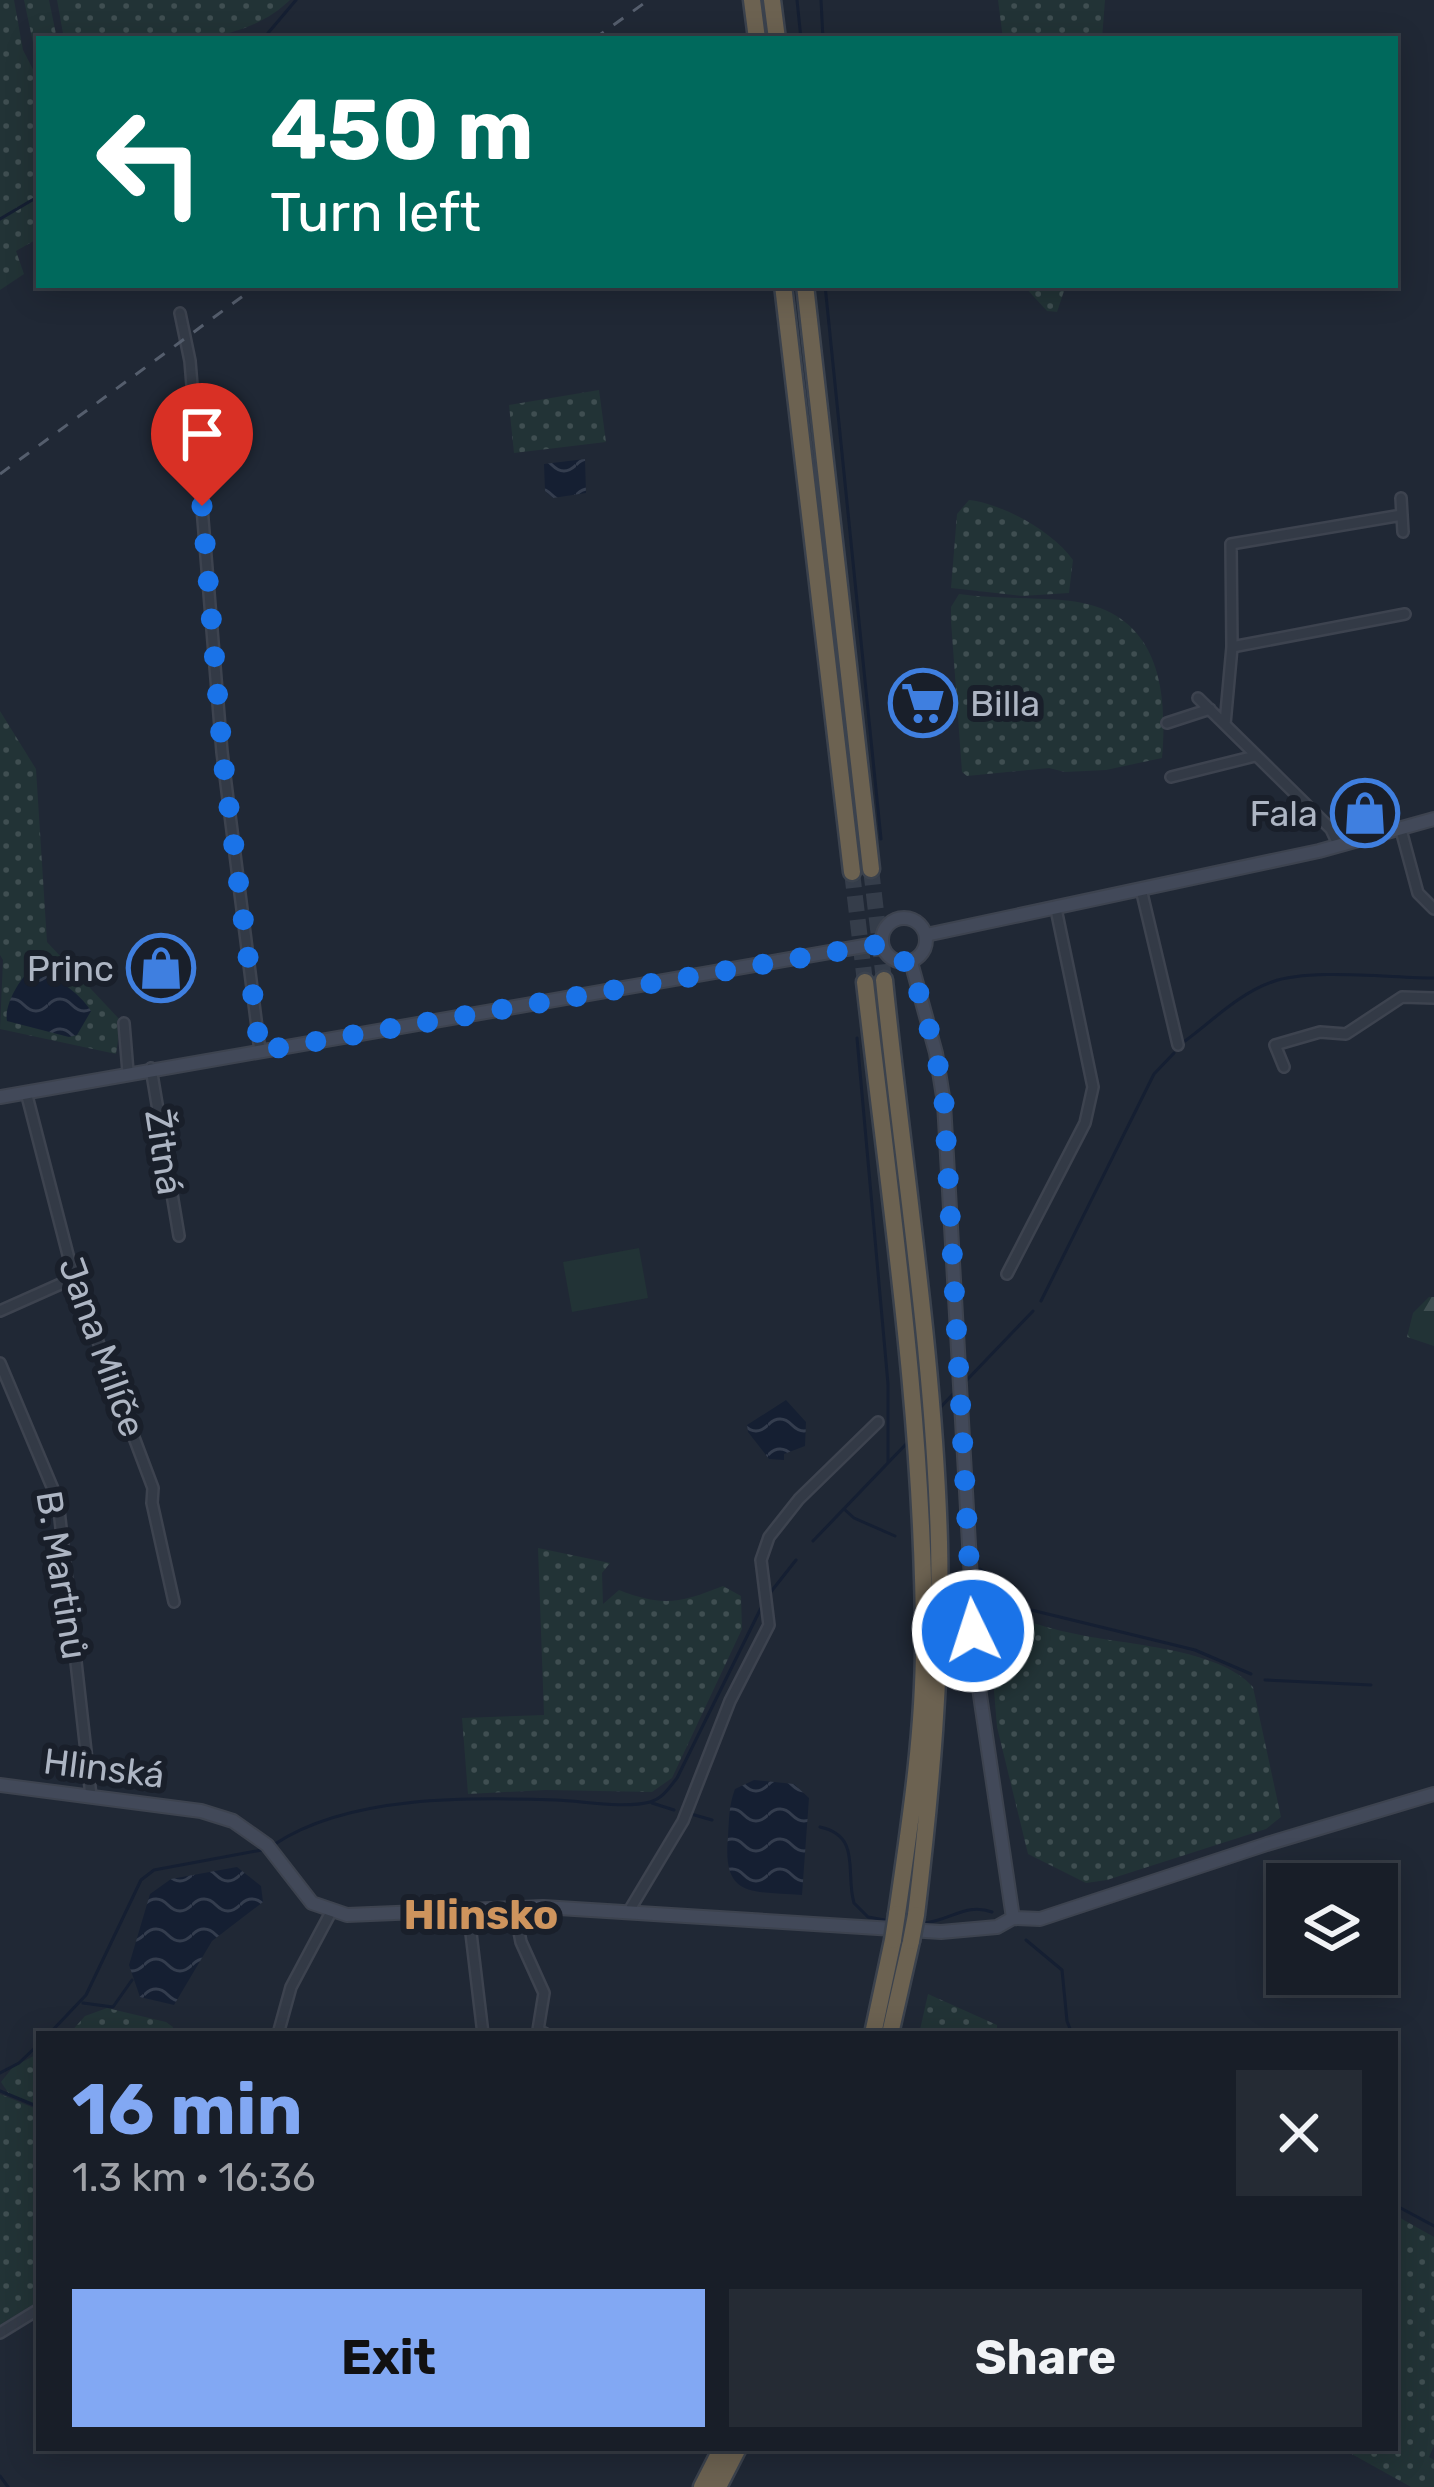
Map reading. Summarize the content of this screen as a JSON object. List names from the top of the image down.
{
  "streets": {
    "street": [
      "Žitná",
      "Jana Milíče",
      "B. Martinů",
      "Hlinská"
    ]
  },
  "crossings": [
    ["B. Martinů", "Hlinská"]
  ],
  "districts": ["Hlinsko"],
  "places": {
    "supermarket": ["Billa"],
    "shop": ["Fala", "Princ"]
  },
  "page": {
    "turn": ["450 m", "Turn left"],
    "heading": ["16 min", "1.3 km · 16:36"],
    "buttons": ["Exit", "Share"]
  }
}
